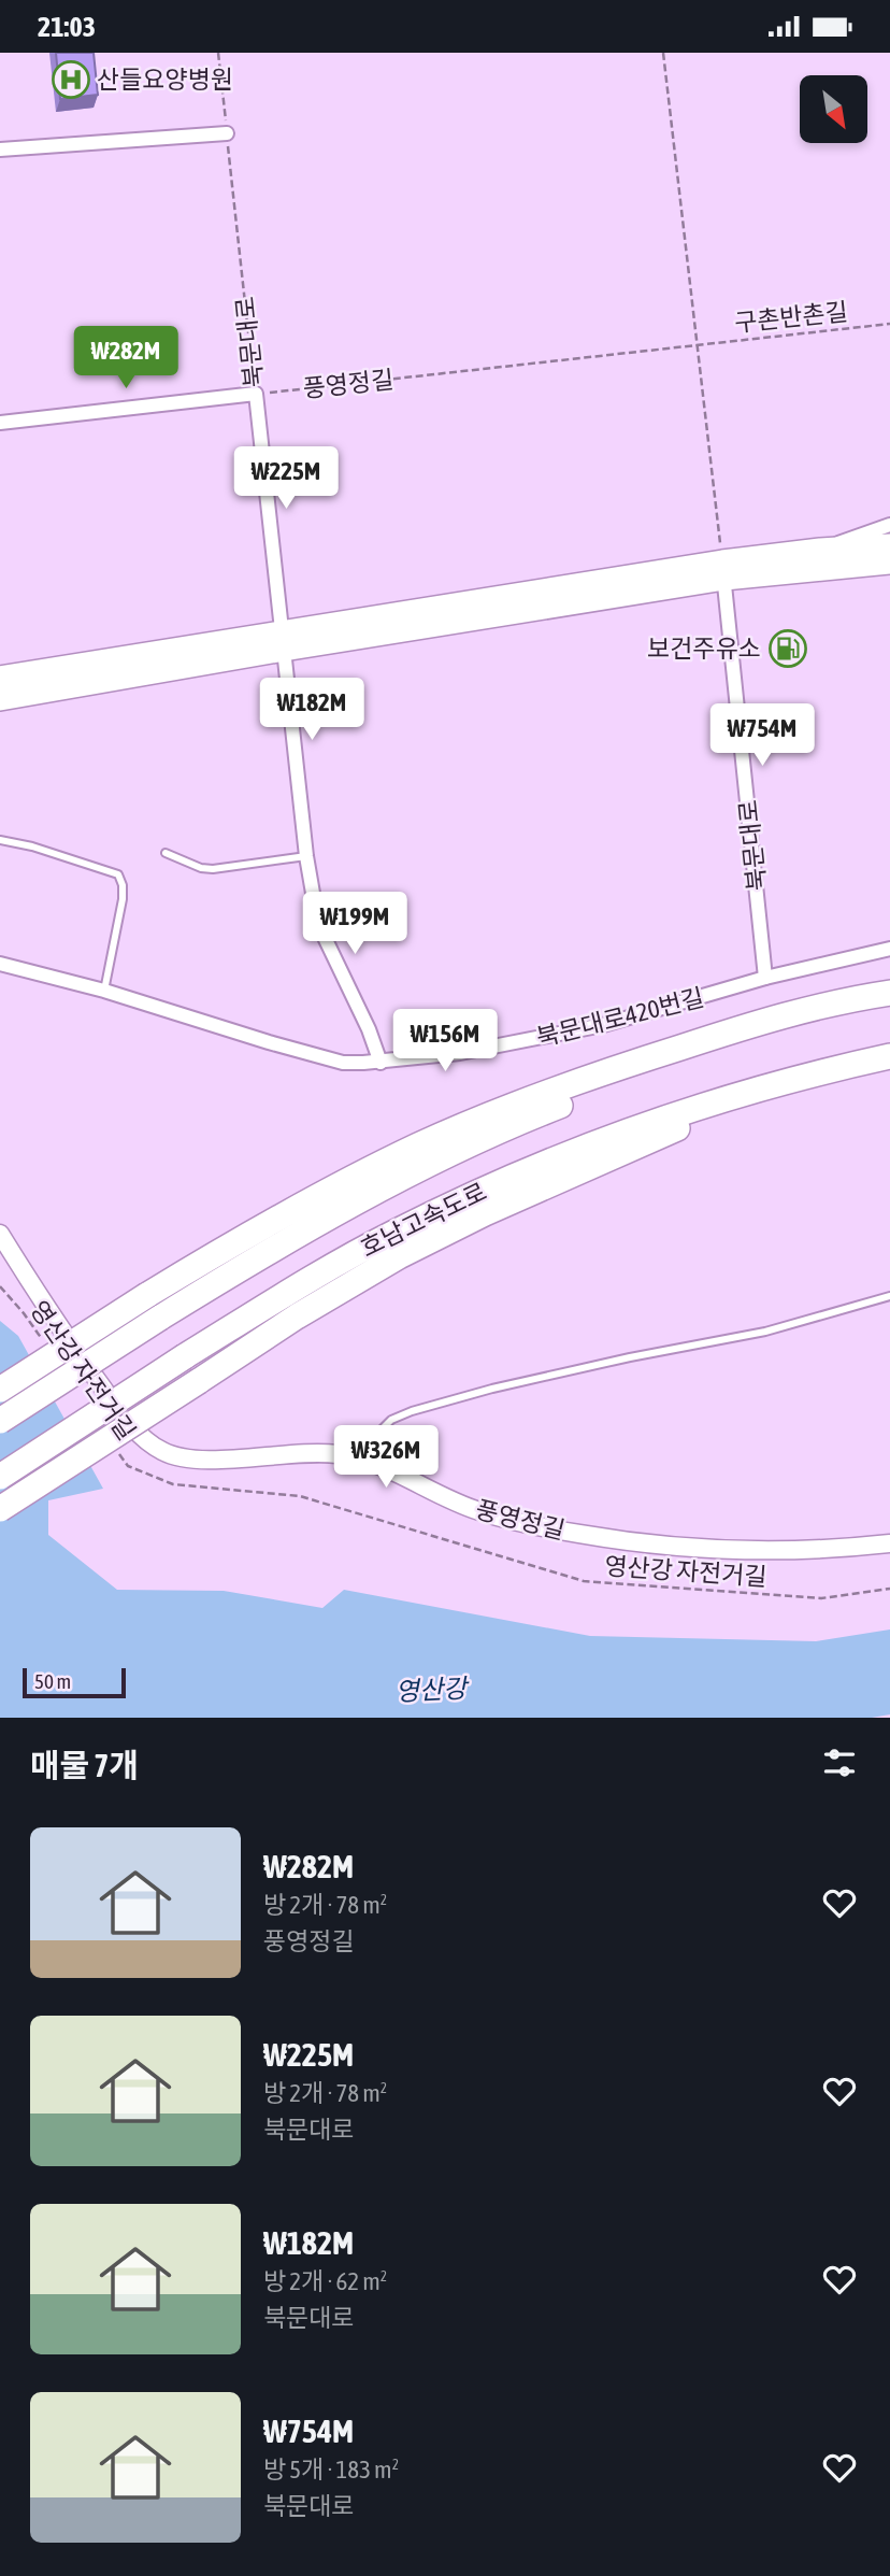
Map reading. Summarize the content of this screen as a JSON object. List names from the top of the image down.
{
  "streets": {
    "highway": ["호남고속도로"],
    "street": ["북문대로", "풍영정길", "북문대로420번길"],
    "path": ["구촌반촌길", "영산강 자전거길"]
  },
  "crossings": [
    ["구촌반촌길", "풍영정길"],
    ["북문대로", "풍영정길"],
    ["북문대로", "북문대로420번길"]
  ],
  "water": ["영산강"],
  "places": {
    "hospital": ["산들요양병원"],
    "fuel station": ["보건주유소"]
  },
  "scale_bar": "50 m",
  "north": "bottom right",
  "page": {
    "status": "21:03",
    "price": [
      "₩282M",
      "₩225M",
      "₩182M",
      "₩754M",
      "₩199M",
      "₩156M",
      "₩326M"
    ],
    "scale": "50 m",
    "heading": "매물 7개",
    "list": [
      {
        "name": "₩282M",
        "note": "방 2개 · 78 m² · 풍영정길"
      },
      {
        "name": "₩225M",
        "note": "방 2개 · 78 m² · 북문대로"
      },
      {
        "name": "₩182M",
        "note": "방 2개 · 62 m² · 북문대로"
      },
      {
        "name": "₩754M",
        "note": "방 5개 · 183 m² · 북문대로"
      }
    ]
  }
}
